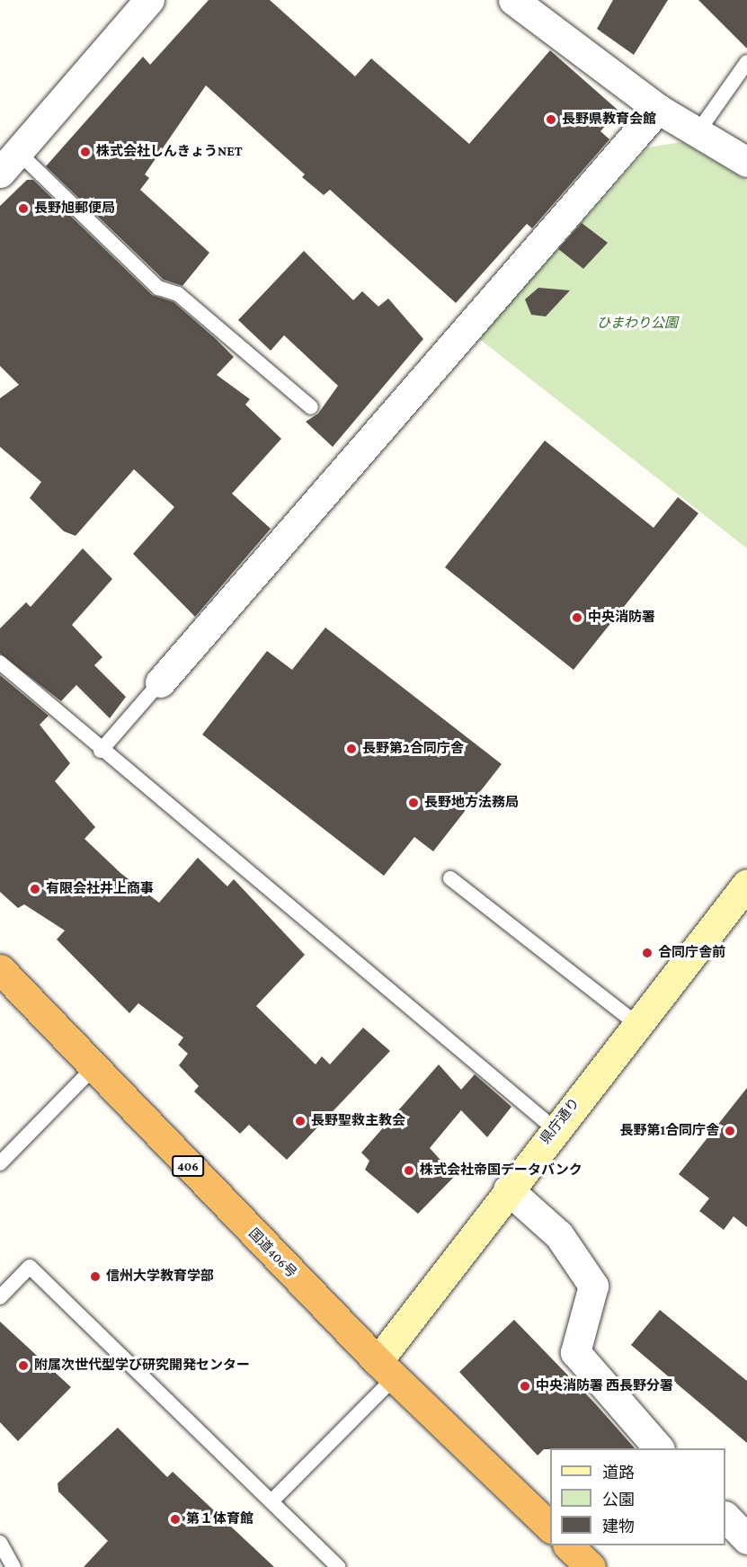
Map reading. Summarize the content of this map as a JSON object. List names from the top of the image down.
{
  "streets": {
    "highway": ["406", "国道406号"],
    "main road": ["県庁通り"]
  },
  "crossings": [
    ["県庁通り", "国道406号"]
  ],
  "parks": ["ひまわり公園"],
  "places": [
    "長野県教育会館",
    "株式会社しんきょうNET",
    "長野旭郵便局",
    "中央消防署",
    "長野第2合同庁舎",
    "長野地方法務局",
    "有限会社井上商事",
    "合同庁舎前",
    "長野聖救主教会",
    "長野第1合同庁舎",
    "株式会社帝国データバンク",
    "信州大学教育学部",
    "附属次世代型学び研究開発センター",
    "中央消防署 西長野分署",
    "第１体育館"
  ],
  "legend": ["道路", "公園", "建物"]
}
